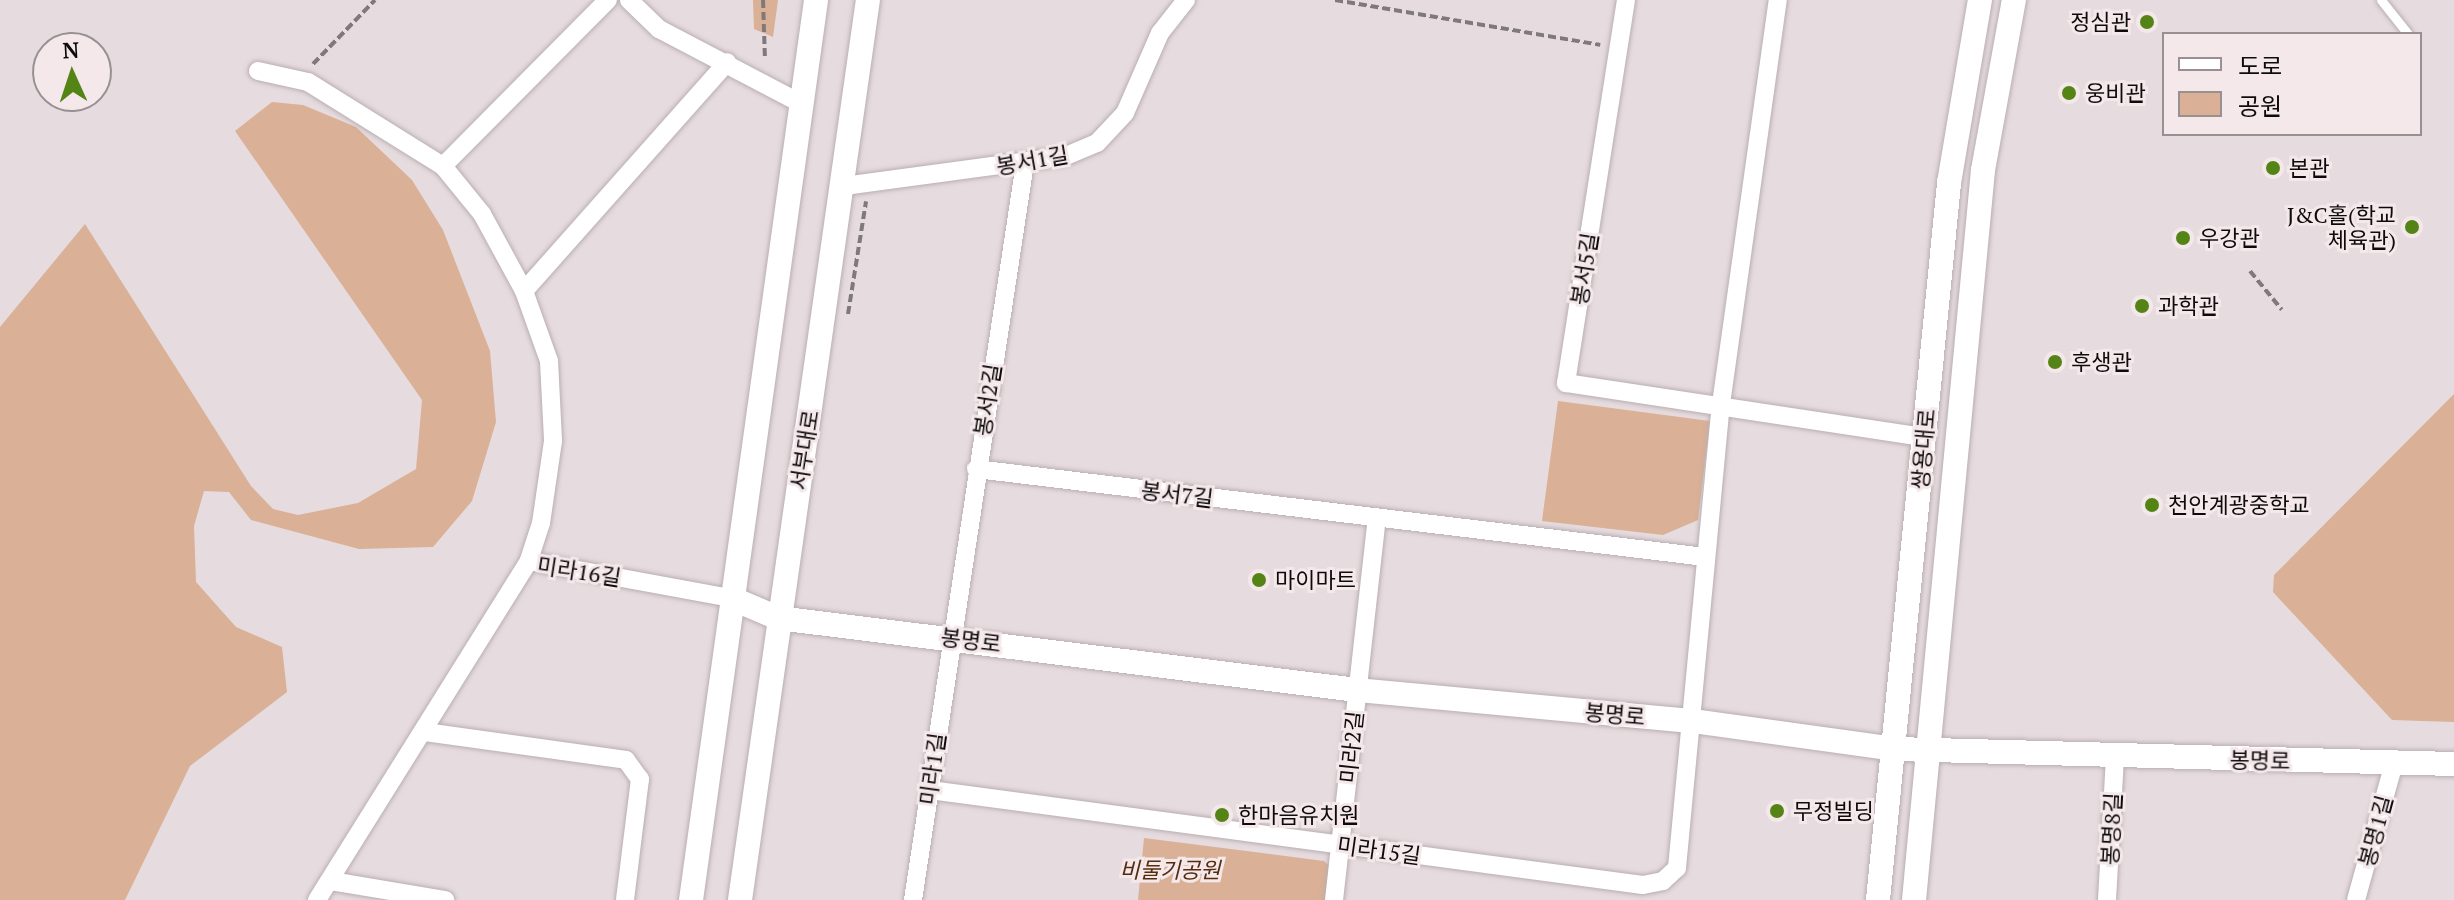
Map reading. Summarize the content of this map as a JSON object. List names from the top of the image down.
{
  "streets": {
    "main road": ["쌍용대로", "서부대로", "봉명로"],
    "street": [
      "봉서1길",
      "봉서5길",
      "봉서2길",
      "봉서7길",
      "미라16길",
      "미라2길",
      "미라1길",
      "봉명8길",
      "봉명1길",
      "미라15길"
    ]
  },
  "crossings": [
    ["봉서1길", "봉서2길"],
    ["봉서1길", "서부대로"],
    ["봉서5길", "쌍용대로"],
    ["봉서2길", "봉서7길"],
    ["봉서2길", "봉명로"],
    ["봉서2길", "미라1길"],
    ["쌍용대로", "봉명로"],
    ["서부대로", "봉명로"],
    ["미라16길", "봉명로"],
    ["봉명로", "미라2길"],
    ["봉명로", "미라1길"],
    ["봉명로", "봉명8길"],
    ["봉명로", "봉명1길"],
    ["봉명로", "미라15길"],
    ["미라2길", "미라15길"],
    ["미라1길", "미라15길"]
  ],
  "parks": ["비둘기공원"],
  "places": [
    "정심관",
    "웅비관",
    "본관",
    "J&C홀(학교 체육관)",
    "우강관",
    "과학관",
    "후생관",
    "천안계광중학교",
    "마이마트",
    "무정빌딩",
    "한마음유치원"
  ],
  "legend": ["도로", "공원"],
  "north": "top"
}
